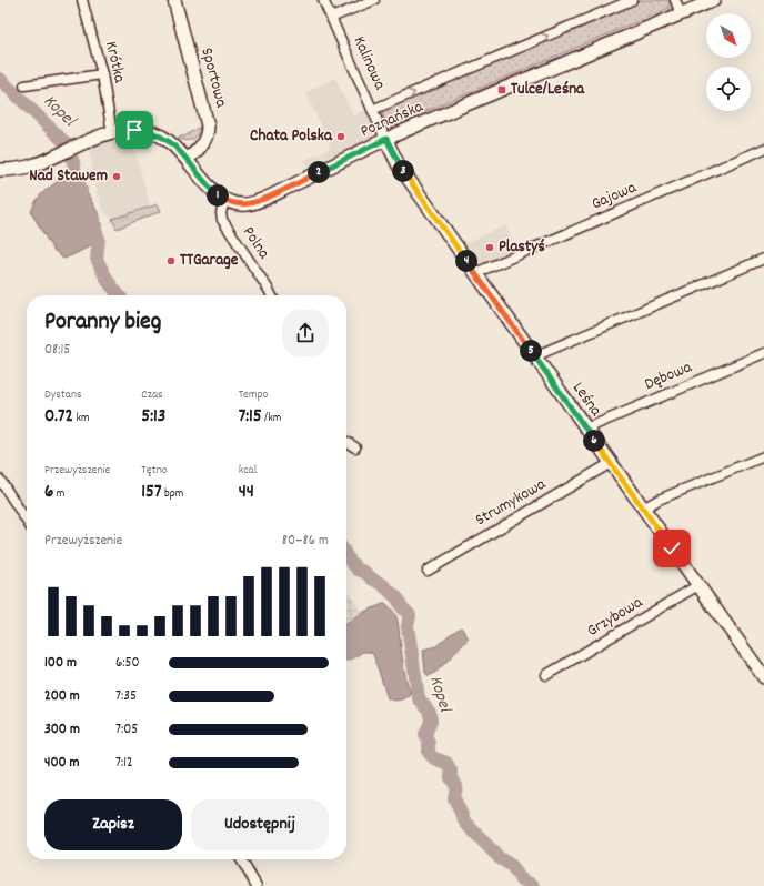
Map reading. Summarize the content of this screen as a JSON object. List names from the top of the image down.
{
  "streets": {
    "street": [
      "Krótka",
      "Kalinowa",
      "Sportowa",
      "Poznańska",
      "Gajowa",
      "Polna",
      "Dębowa",
      "Leśna",
      "Strumykowa",
      "Grzybowa"
    ]
  },
  "crossings": [
    ["Kalinowa", "Poznańska"],
    ["Kalinowa", "Leśna"],
    ["Poznańska", "Polna"],
    ["Poznańska", "Leśna"],
    ["Gajowa", "Leśna"],
    ["Dębowa", "Leśna"],
    ["Leśna", "Strumykowa"],
    ["Leśna", "Grzybowa"]
  ],
  "water": ["Kopel"],
  "places": {
    "transit": ["Tulce/Leśna"],
    "other": [
      "Chata Polska",
      "Nad Stawem",
      "Plastyś",
      "TTGarage"
    ]
  },
  "north": "bottom right",
  "page": {
    "pins": [
      "3",
      "2",
      "1",
      "4",
      "5",
      "6"
    ],
    "heading": ["Poranny bieg", "08:15"],
    "stats": [
      ["Dystans", "0.72 km"],
      ["Czas", "5:13"],
      ["Tempo", "7:15 /km"],
      ["Przewyższenie", "6 m"],
      ["Tętno", "157 bpm"],
      ["kcal", "44"]
    ],
    "chart": ["Przewyższenie", "80–86 m"],
    "list": [
      {
        "name": "100 m",
        "note": "6:50"
      },
      {
        "name": "200 m",
        "note": "7:35"
      },
      {
        "name": "300 m",
        "note": "7:05"
      },
      {
        "name": "400 m",
        "note": "7:12"
      }
    ],
    "buttons": ["Zapisz", "Udostępnij"]
  }
}
